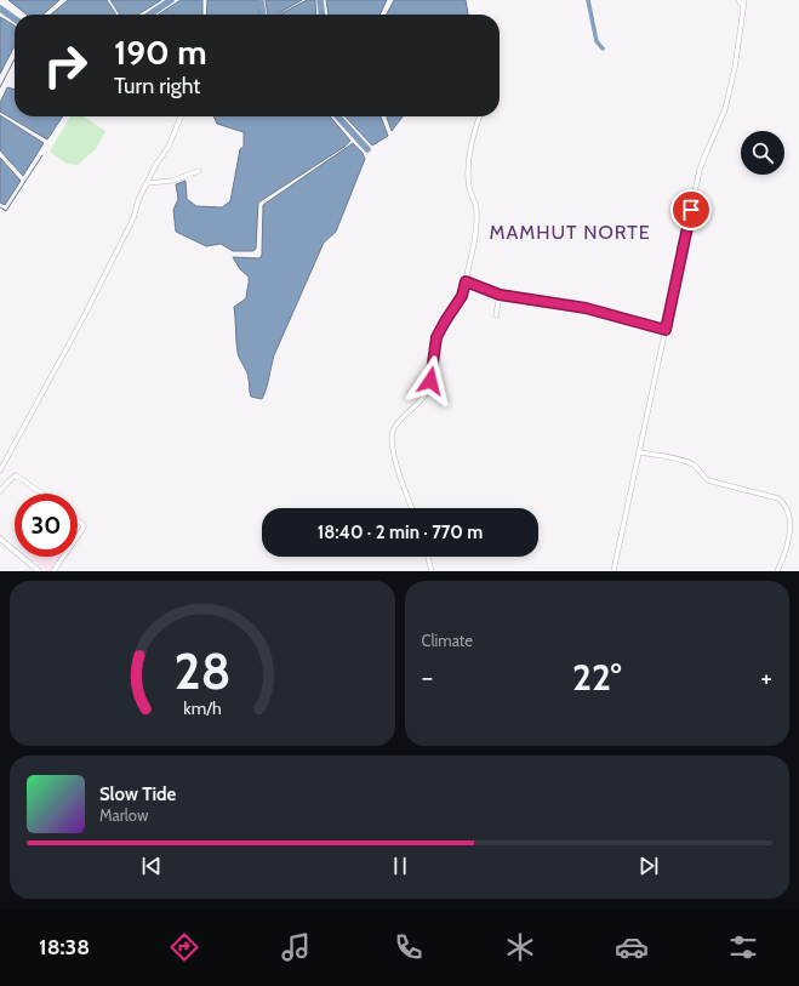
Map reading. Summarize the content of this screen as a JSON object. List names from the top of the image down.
{
  "districts": ["MAMHUT NORTE"],
  "page": {
    "turn": ["190 m", "Turn right"],
    "limit": "30",
    "trip": "18:40 · 2 min · 770 m",
    "tile": "Climate",
    "heat": ["−", "22°", "+"],
    "song": ["Slow Tide", "Marlow"],
    "tabs": "18:38",
    "gauge": ["28", "km/h"]
  }
}
